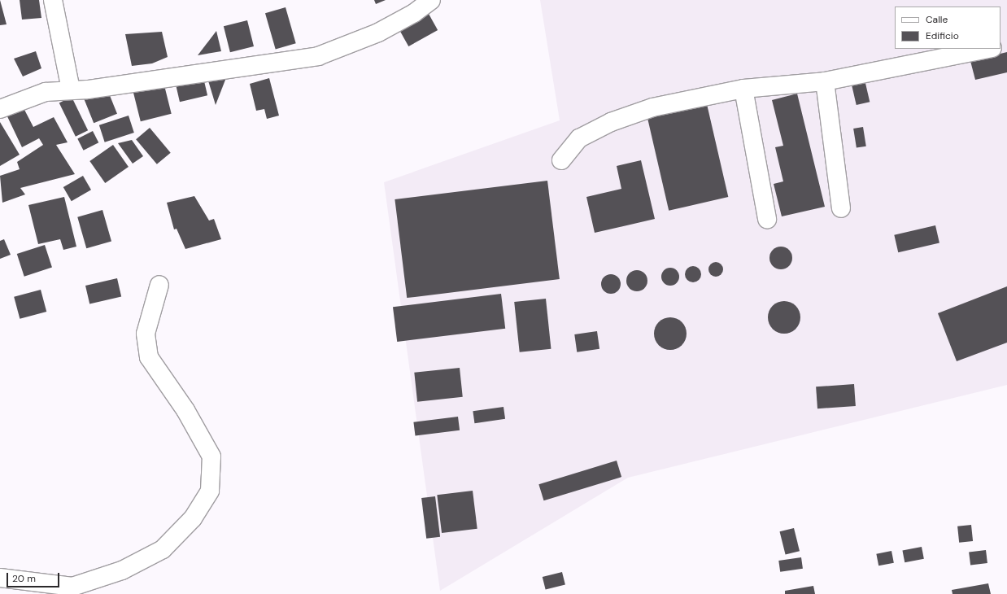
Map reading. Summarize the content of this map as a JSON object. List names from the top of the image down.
{
  "legend": ["Calle", "Edificio"],
  "scale_bar": "20 m"
}
